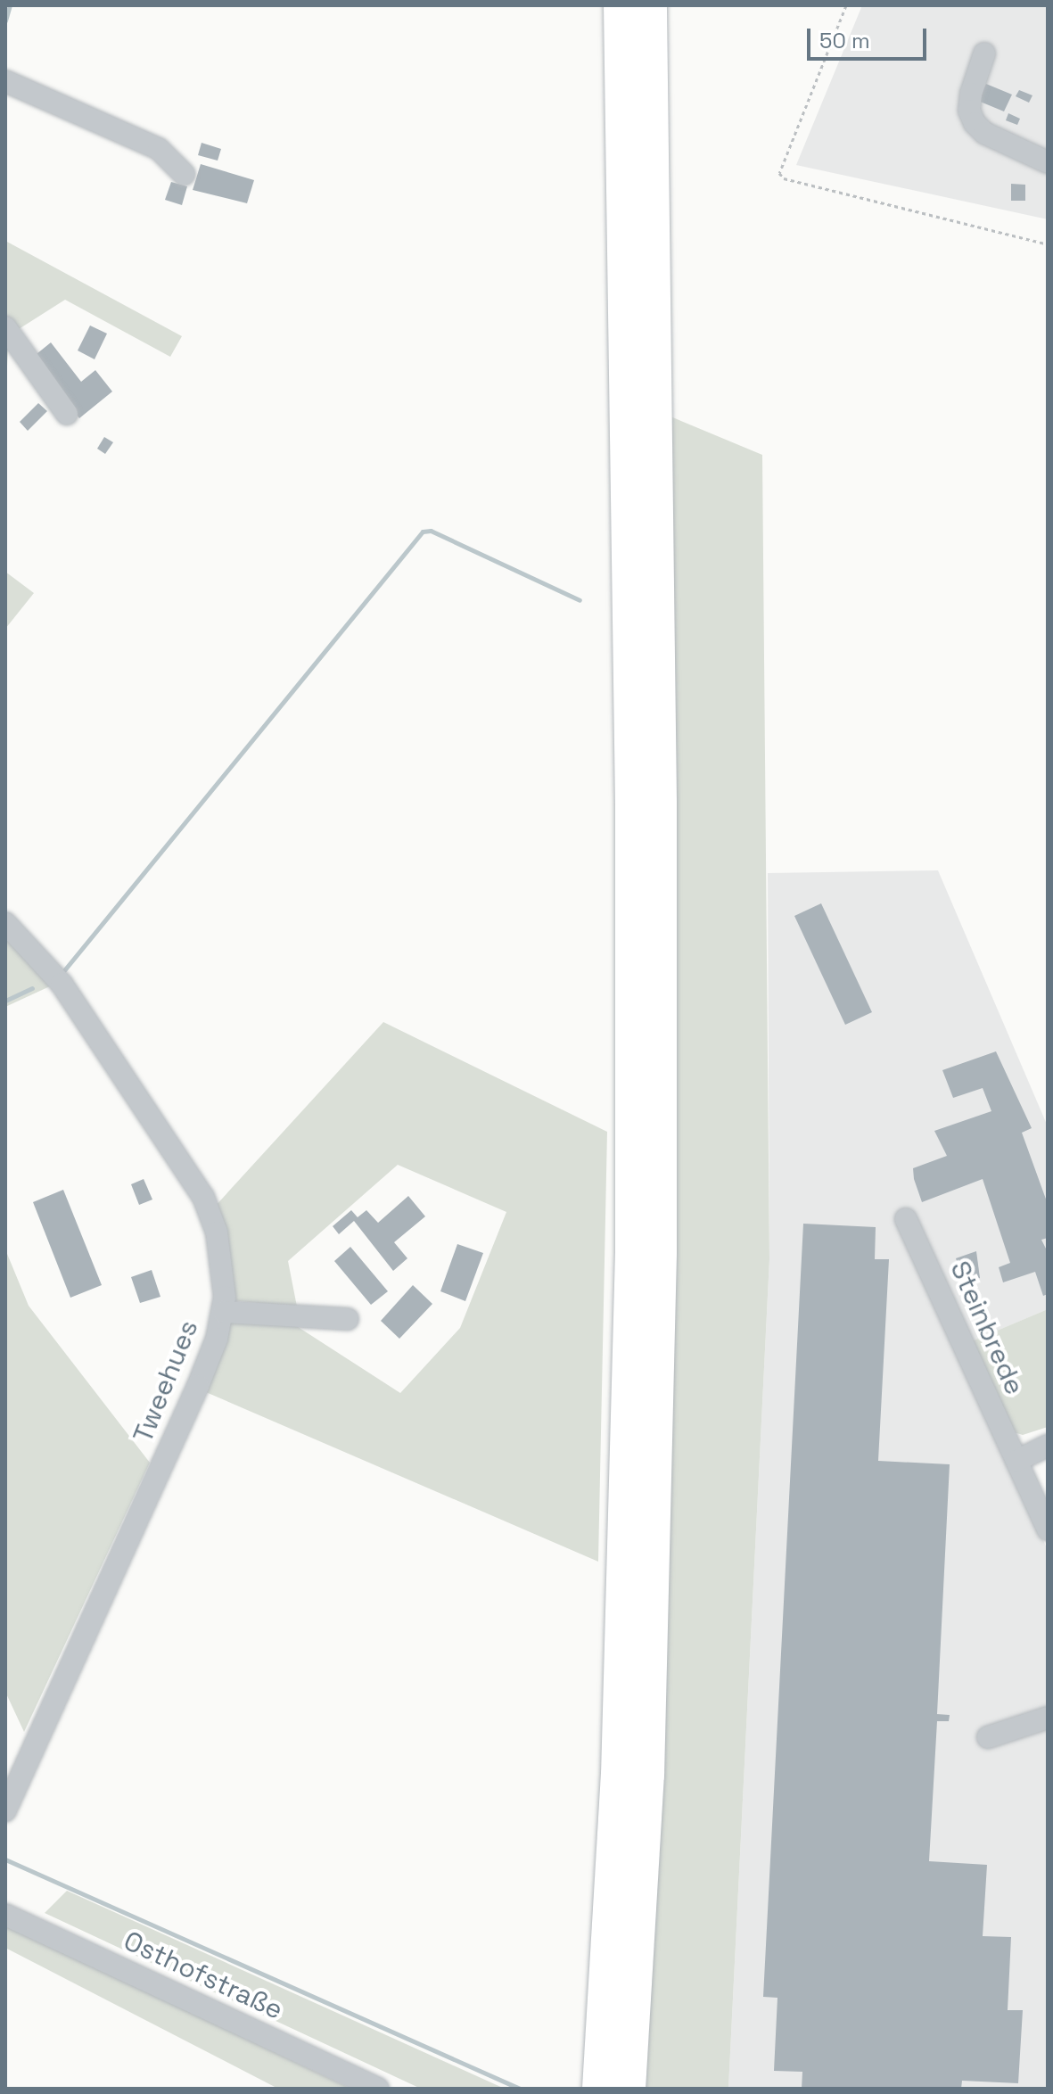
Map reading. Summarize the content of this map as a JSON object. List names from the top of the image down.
{
  "streets": {
    "street": ["Steinbrede", "Tweehues", "Osthofstraße"]
  },
  "scale_bar": "50 m"
}
